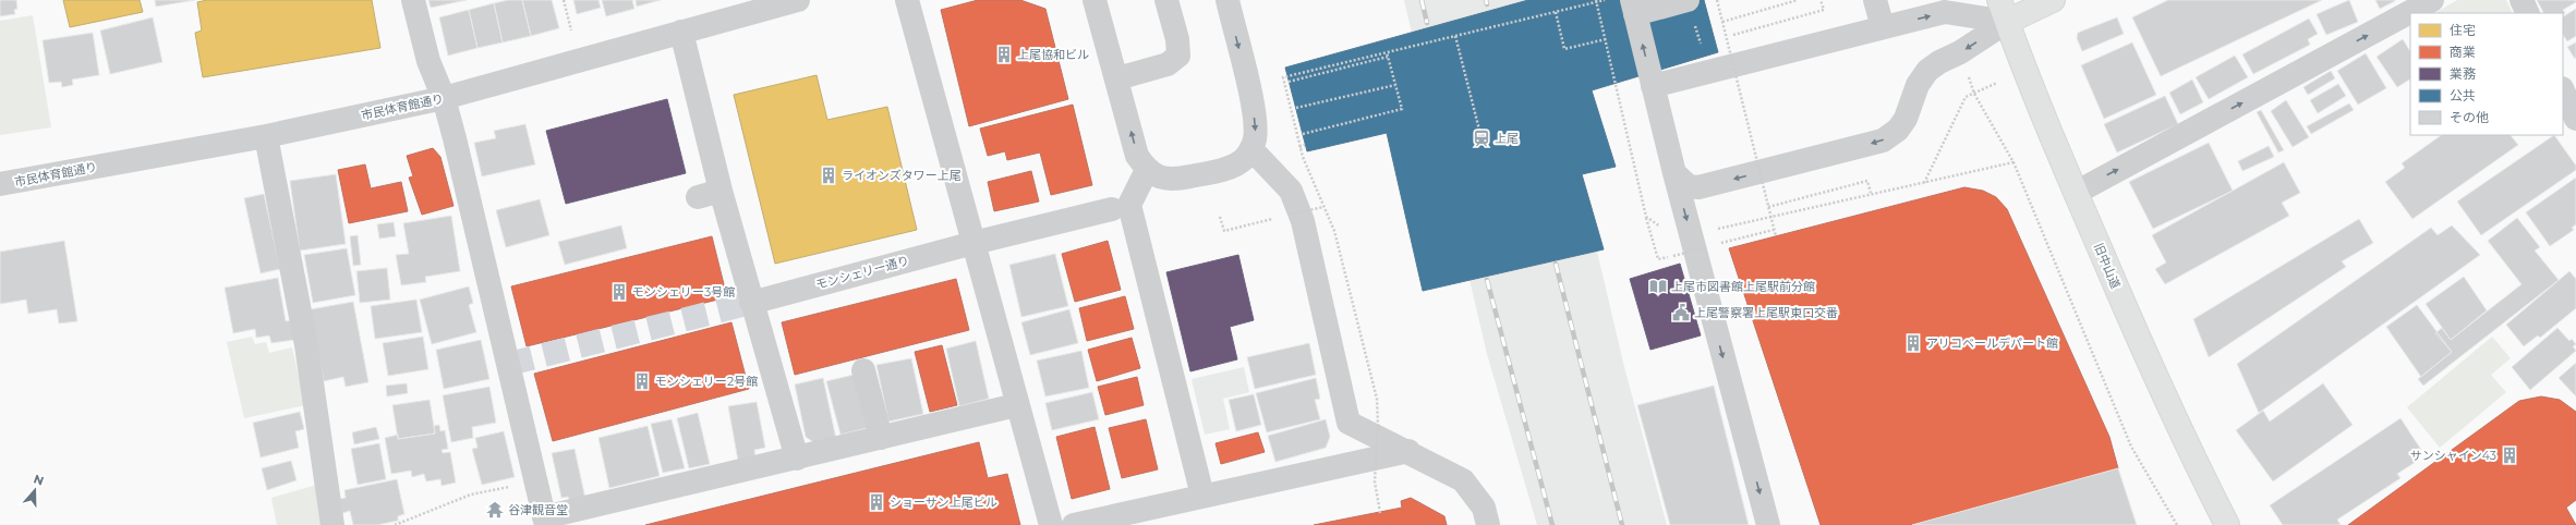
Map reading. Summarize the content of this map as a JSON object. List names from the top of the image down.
{
  "streets": {
    "main road": ["旧中山道"],
    "street": ["市民体育館通り", "モンシェリー通り"]
  },
  "places": {
    "building": [
      "上尾協和ビル",
      "ライオンズタワー上尾",
      "モンシェリー3号館",
      "アリコベールデパート館",
      "モンシェリー2号館",
      "サンシャイン43",
      "ショーサン上尾ビル"
    ],
    "station": ["上尾"],
    "library": ["上尾市図書館上尾駅前分館"],
    "public building": ["上尾警察署上尾駅東口交番"],
    "temple": ["谷津観音堂"]
  },
  "legend": [
    "住宅",
    "商業",
    "業務",
    "公共",
    "その他"
  ],
  "north": "top"
}
